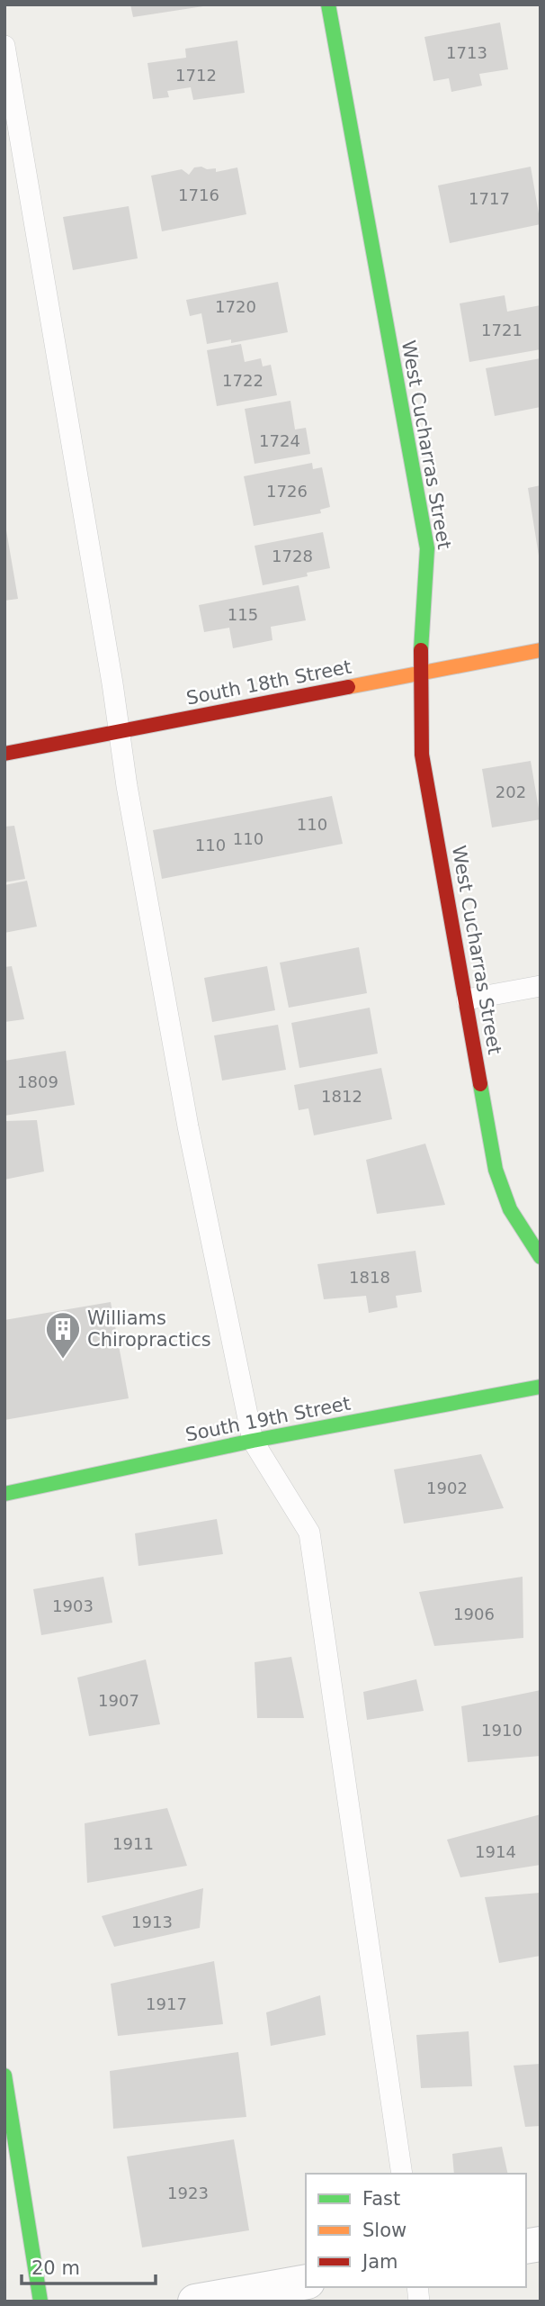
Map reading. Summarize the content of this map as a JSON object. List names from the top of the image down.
{
  "streets": {
    "street": ["West Cucharras Street", "South 18th Street", "South 19th Street"]
  },
  "crossings": [
    ["West Cucharras Street", "South 18th Street"]
  ],
  "places": {
    "building": ["Williams Chiropractics"]
  },
  "house_numbers": [
    "1713",
    "1712",
    "1716",
    "1717",
    "1720",
    "1721",
    "1722",
    "1724",
    "1726",
    "1728",
    "115",
    "202",
    "110",
    "110",
    "110",
    "1809",
    "1812",
    "1818",
    "1902",
    "1903",
    "1906",
    "1907",
    "1910",
    "1911",
    "1914",
    "1913",
    "1917",
    "1923"
  ],
  "legend": ["Fast", "Slow", "Jam"],
  "scale_bar": "20 m"
}
